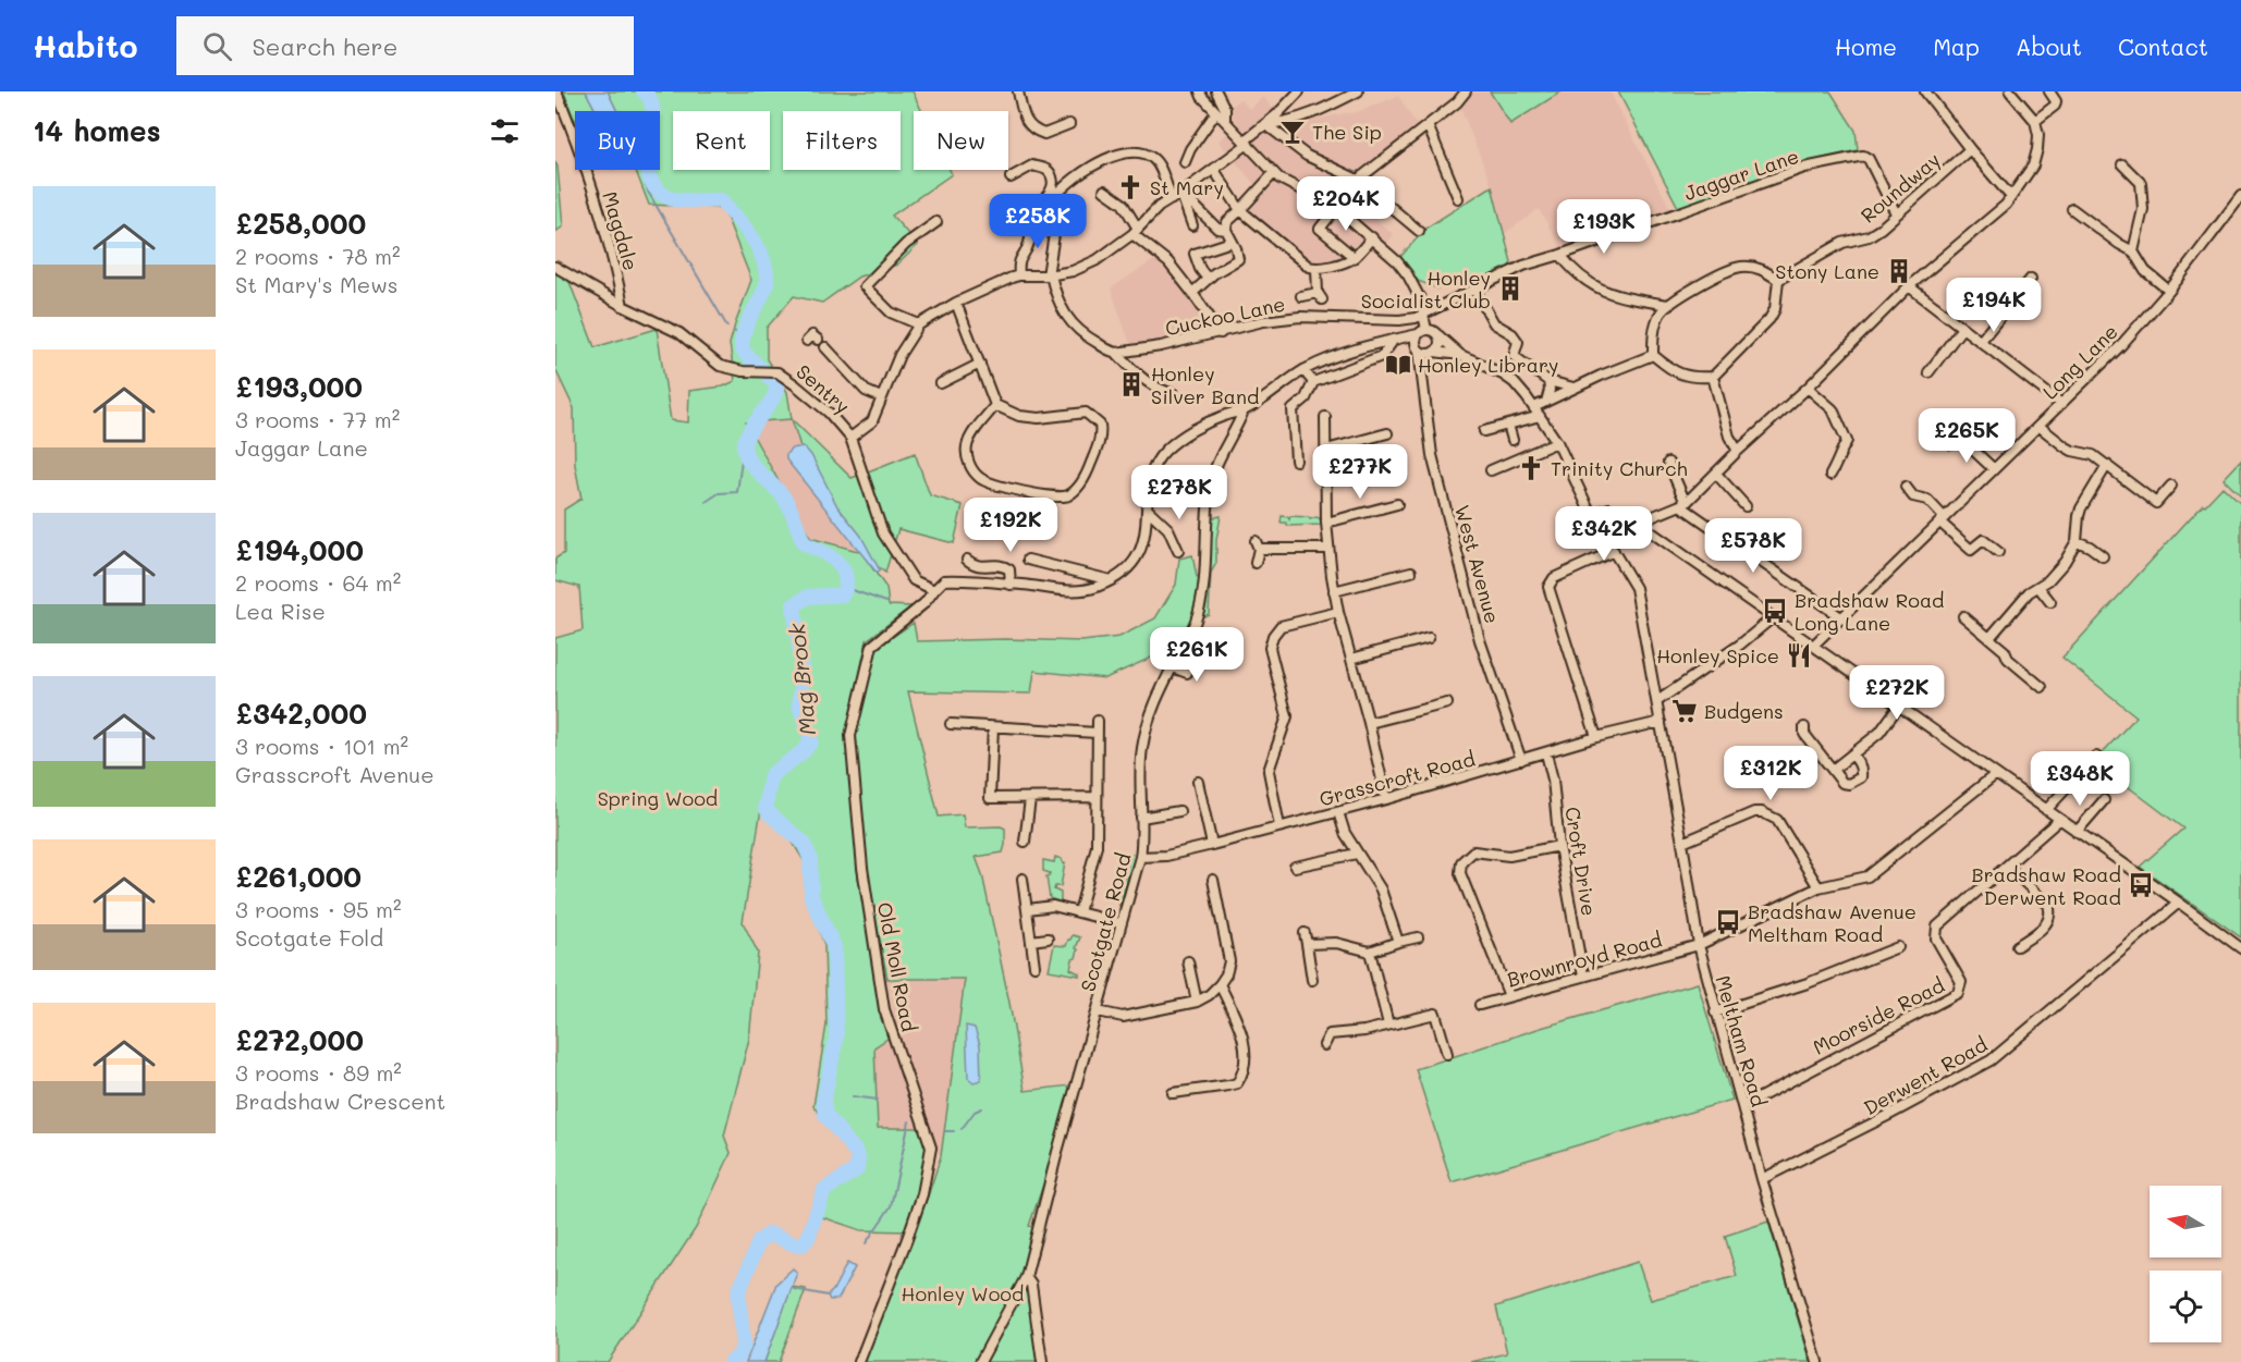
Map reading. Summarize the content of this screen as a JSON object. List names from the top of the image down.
{
  "streets": {
    "street": [
      "Jaggar Lane",
      "Roundway",
      "Magdale",
      "Cuckoo Lane",
      "Long Lane",
      "Sentry",
      "West Avenue",
      "Grasscroft Road",
      "Croft Drive",
      "Scotgate Road",
      "Brownroyd Road",
      "Old Moll Road",
      "Moorside Road",
      "Meltham Road",
      "Derwent Road"
    ]
  },
  "crossings": [
    ["Jaggar Lane", "Roundway"],
    ["Jaggar Lane", "Cuckoo Lane"],
    ["Magdale", "Sentry"],
    ["West Avenue", "Grasscroft Road"],
    ["Grasscroft Road", "Croft Drive"],
    ["Grasscroft Road", "Scotgate Road"],
    ["Grasscroft Road", "Meltham Road"],
    ["Croft Drive", "Brownroyd Road"],
    ["Brownroyd Road", "Meltham Road"],
    ["Moorside Road", "Meltham Road"],
    ["Meltham Road", "Derwent Road"]
  ],
  "water": ["Mag Brook"],
  "parks": ["Spring Wood", "Honley Wood"],
  "places": {
    "bar": ["The Sip"],
    "church": ["St Mary", "Trinity Church"],
    "building": ["Stony Lane", "Honley Socialist Club", "Honley Silver Band"],
    "library": ["Honley Library"],
    "bus stop": ["Bradshaw Road Long Lane", "Bradshaw Road Derwent Road", "Bradshaw Avenue Meltham Road"],
    "restaurant": ["Honley Spice"],
    "supermarket": ["Budgens"]
  },
  "north": "left",
  "page": {
    "header": "Habito",
    "search": "Search here",
    "nav": [
      "Home",
      "Map",
      "About",
      "Contact"
    ],
    "heading": "14 homes",
    "chip": [
      "Buy",
      "Rent",
      "Filters",
      "New"
    ],
    "list": [
      {
        "name": "£258,000",
        "note": "2 rooms · 78 m² · St Mary's Mews"
      },
      {
        "name": "£193,000",
        "note": "3 rooms · 77 m² · Jaggar Lane"
      },
      {
        "name": "£194,000",
        "note": "2 rooms · 64 m² · Lea Rise"
      },
      {
        "name": "£342,000",
        "note": "3 rooms · 101 m² · Grasscroft Avenue"
      },
      {
        "name": "£261,000",
        "note": "3 rooms · 95 m² · Scotgate Fold"
      },
      {
        "name": "£272,000",
        "note": "3 rooms · 89 m² · Bradshaw Crescent"
      }
    ],
    "price": [
      "£204K",
      "£258K",
      "£193K",
      "£194K",
      "£265K",
      "£277K",
      "£278K",
      "£192K",
      "£342K",
      "£578K",
      "£261K",
      "£272K",
      "£312K",
      "£348K"
    ]
  }
}
